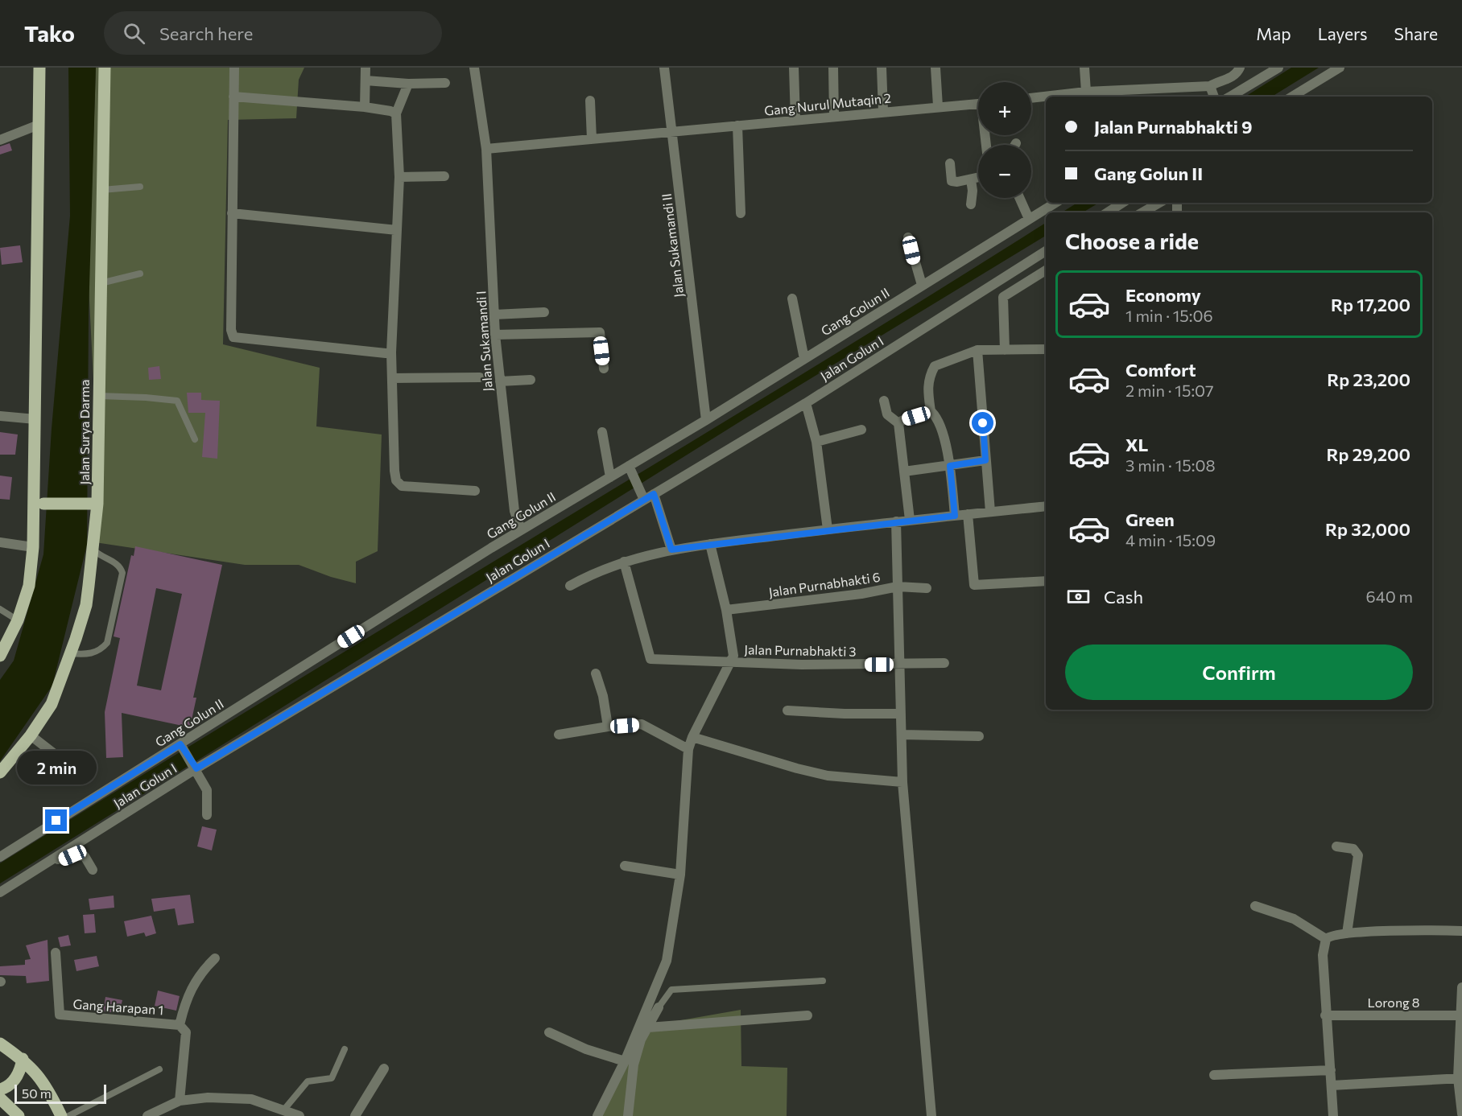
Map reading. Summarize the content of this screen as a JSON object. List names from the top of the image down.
{
  "streets": {
    "main road": ["Jalan Surya Darma"],
    "street": [
      "Gang Nurul Mutaqin 2",
      "Jalan Sukamandi II",
      "Gang Golun II",
      "Jalan Sukamandi I",
      "Jalan Golun I",
      "Jalan Purnabhakti 6",
      "Jalan Purnabhakti 3",
      "Lorong 8",
      "Gang Harapan 1"
    ]
  },
  "crossings": [
    ["Gang Nurul Mutaqin 2", "Jalan Sukamandi II"],
    ["Gang Nurul Mutaqin 2", "Jalan Sukamandi I"],
    ["Jalan Sukamandi II", "Gang Golun II"],
    ["Gang Golun II", "Jalan Sukamandi I"]
  ],
  "scale_bar": "50 m",
  "page": {
    "header": "Tako",
    "search": "Search here",
    "nav": ["Map", "Layers", "Share"],
    "map_buttons": ["+", "−"],
    "banner": ["Jalan Purnabhakti 9", "Gang Golun II"],
    "heading": "Choose a ride",
    "list": [
      {
        "name": "Economy",
        "note": "1 min · 15:06",
        "value": "Rp 17,200"
      },
      {
        "name": "Comfort",
        "note": "2 min · 15:07",
        "value": "Rp 23,200"
      },
      {
        "name": "XL",
        "note": "3 min · 15:08",
        "value": "Rp 29,200"
      },
      {
        "name": "Green",
        "note": "4 min · 15:09",
        "value": "Rp 32,000"
      }
    ],
    "pay": ["Cash", "640 m"],
    "buttons": "Confirm",
    "bubble": "2 min",
    "scale": "50 m"
  }
}
